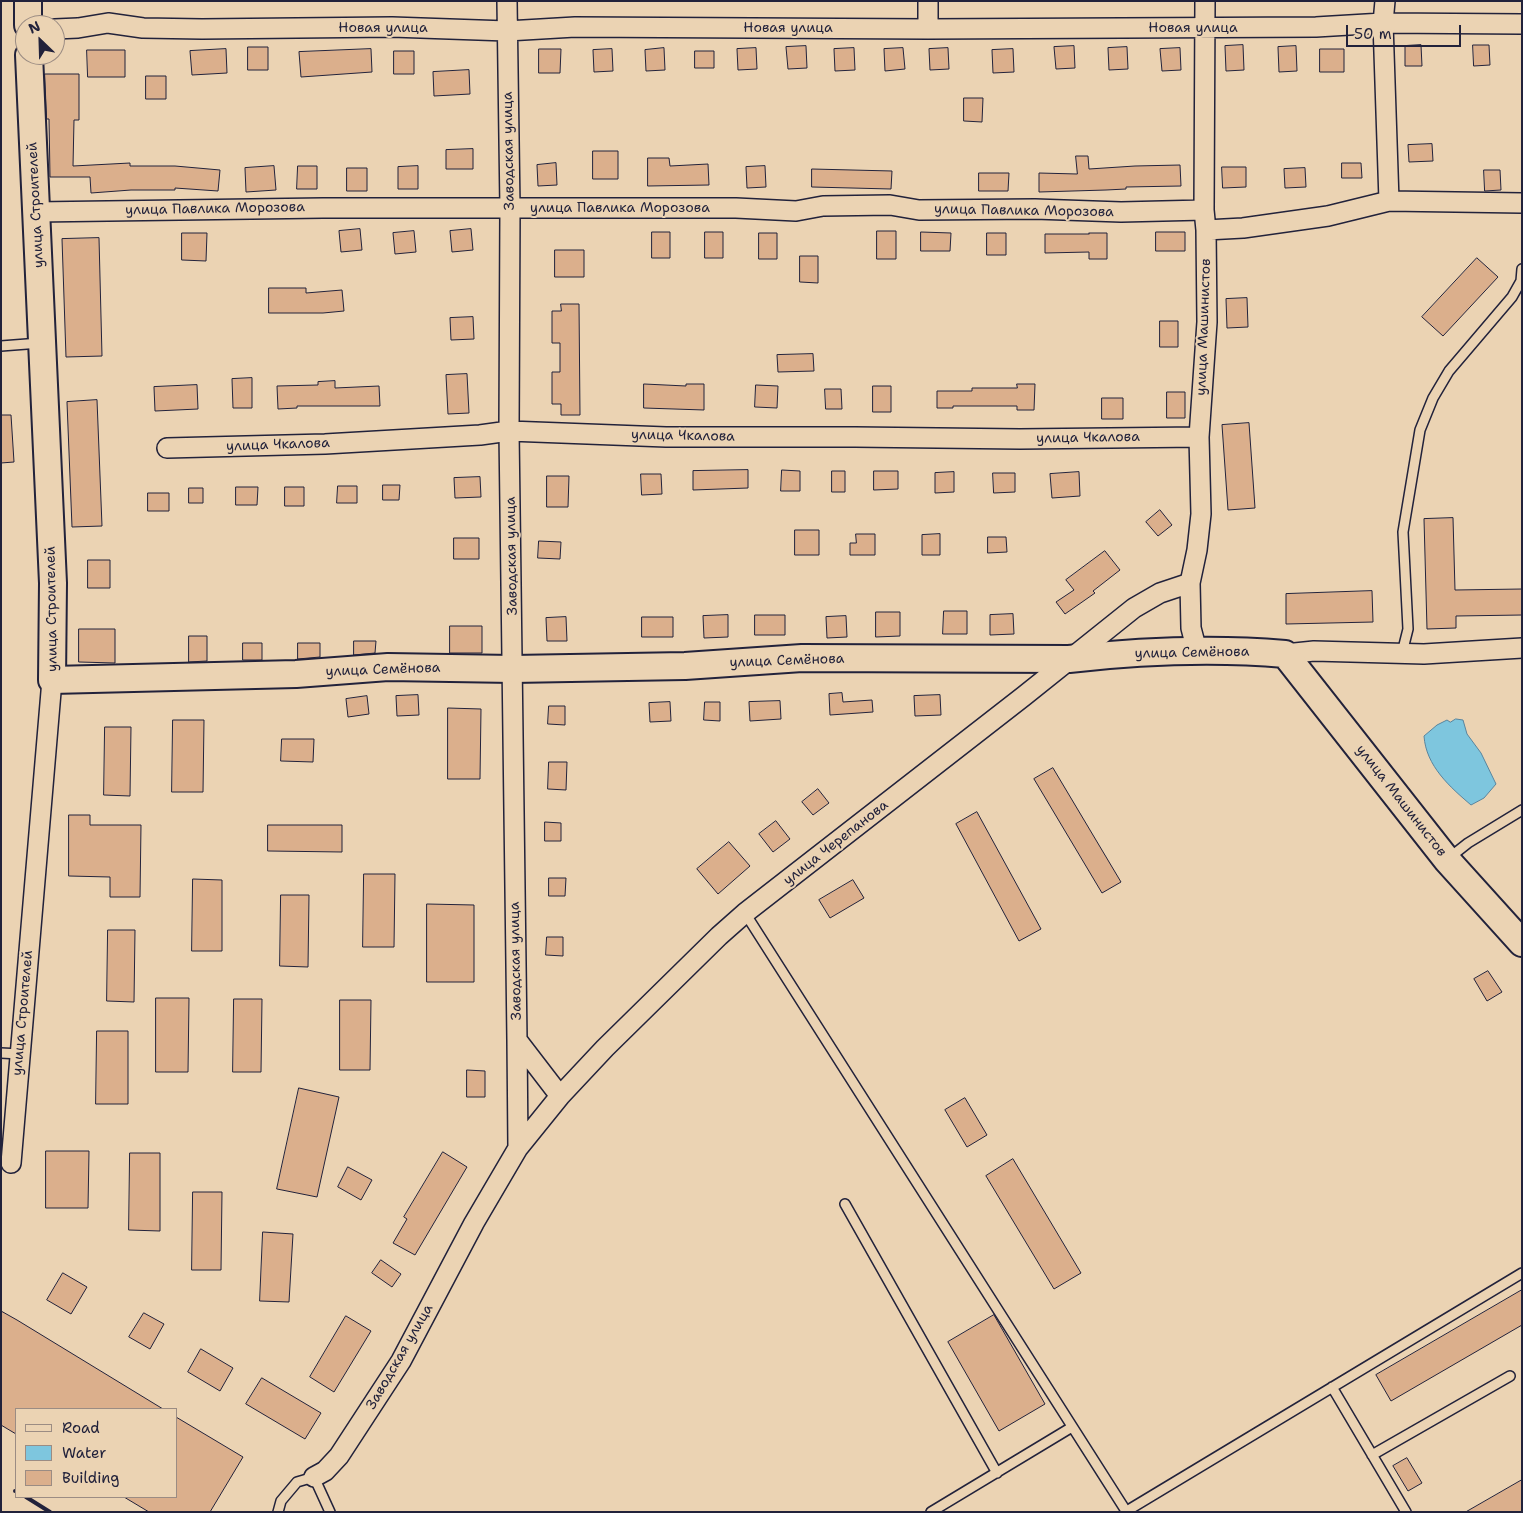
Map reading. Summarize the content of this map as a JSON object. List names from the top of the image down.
{
  "streets": {
    "street": [
      "Новая улица",
      "Заводская улица",
      "улица Строителей",
      "улица Павлика Морозова",
      "улица Машинистов",
      "улица Чкалова",
      "улица Семёнова",
      "улица Черепанова"
    ]
  },
  "crossings": [
    ["Новая улица", "Заводская улица"],
    ["Новая улица", "улица Машинистов"],
    ["Заводская улица", "улица Павлика Морозова"],
    ["Заводская улица", "улица Чкалова"],
    ["Заводская улица", "улица Семёнова"],
    ["Заводская улица", "улица Черепанова"],
    ["улица Строителей", "улица Павлика Морозова"],
    ["улица Строителей", "улица Семёнова"],
    ["улица Павлика Морозова", "улица Машинистов"],
    ["улица Машинистов", "улица Чкалова"],
    ["улица Машинистов", "улица Семёнова"],
    ["улица Машинистов", "улица Черепанова"],
    ["улица Семёнова", "улица Черепанова"]
  ],
  "legend": ["Road", "Water", "Building"],
  "scale_bar": "50 m",
  "north": "top left"
}
